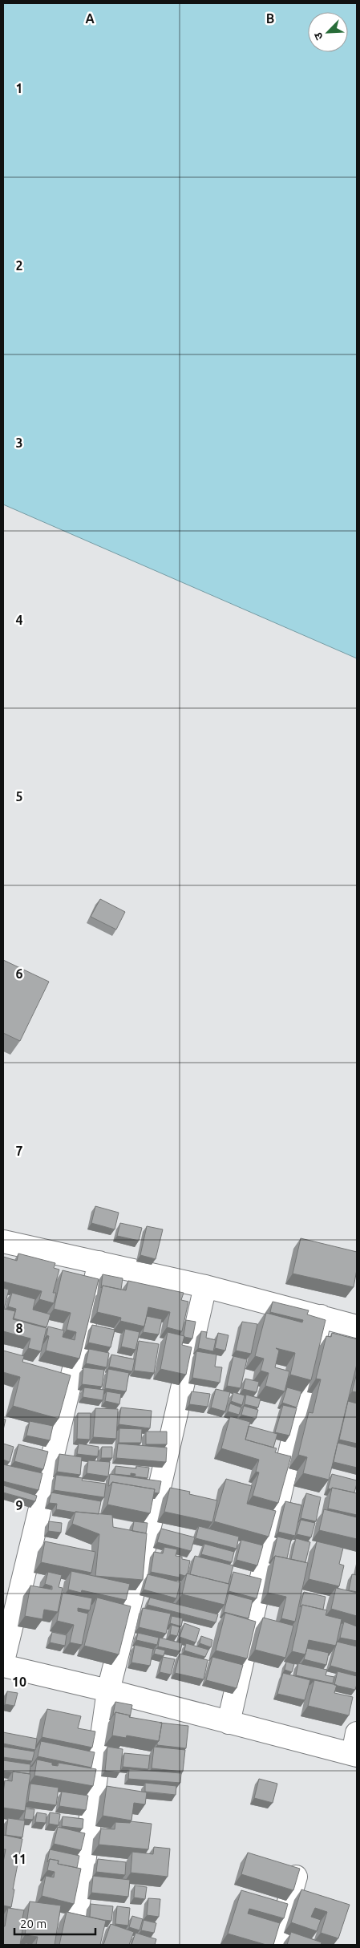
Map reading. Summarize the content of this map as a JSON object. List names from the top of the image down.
{
  "scale_bar": "20 m",
  "north": "bottom left",
  "grid": {
    "columns": ["A", "B"],
    "rows": [
      "1",
      "2",
      "3",
      "4",
      "5",
      "6",
      "7",
      "8",
      "9",
      "10",
      "11"
    ]
  }
}
